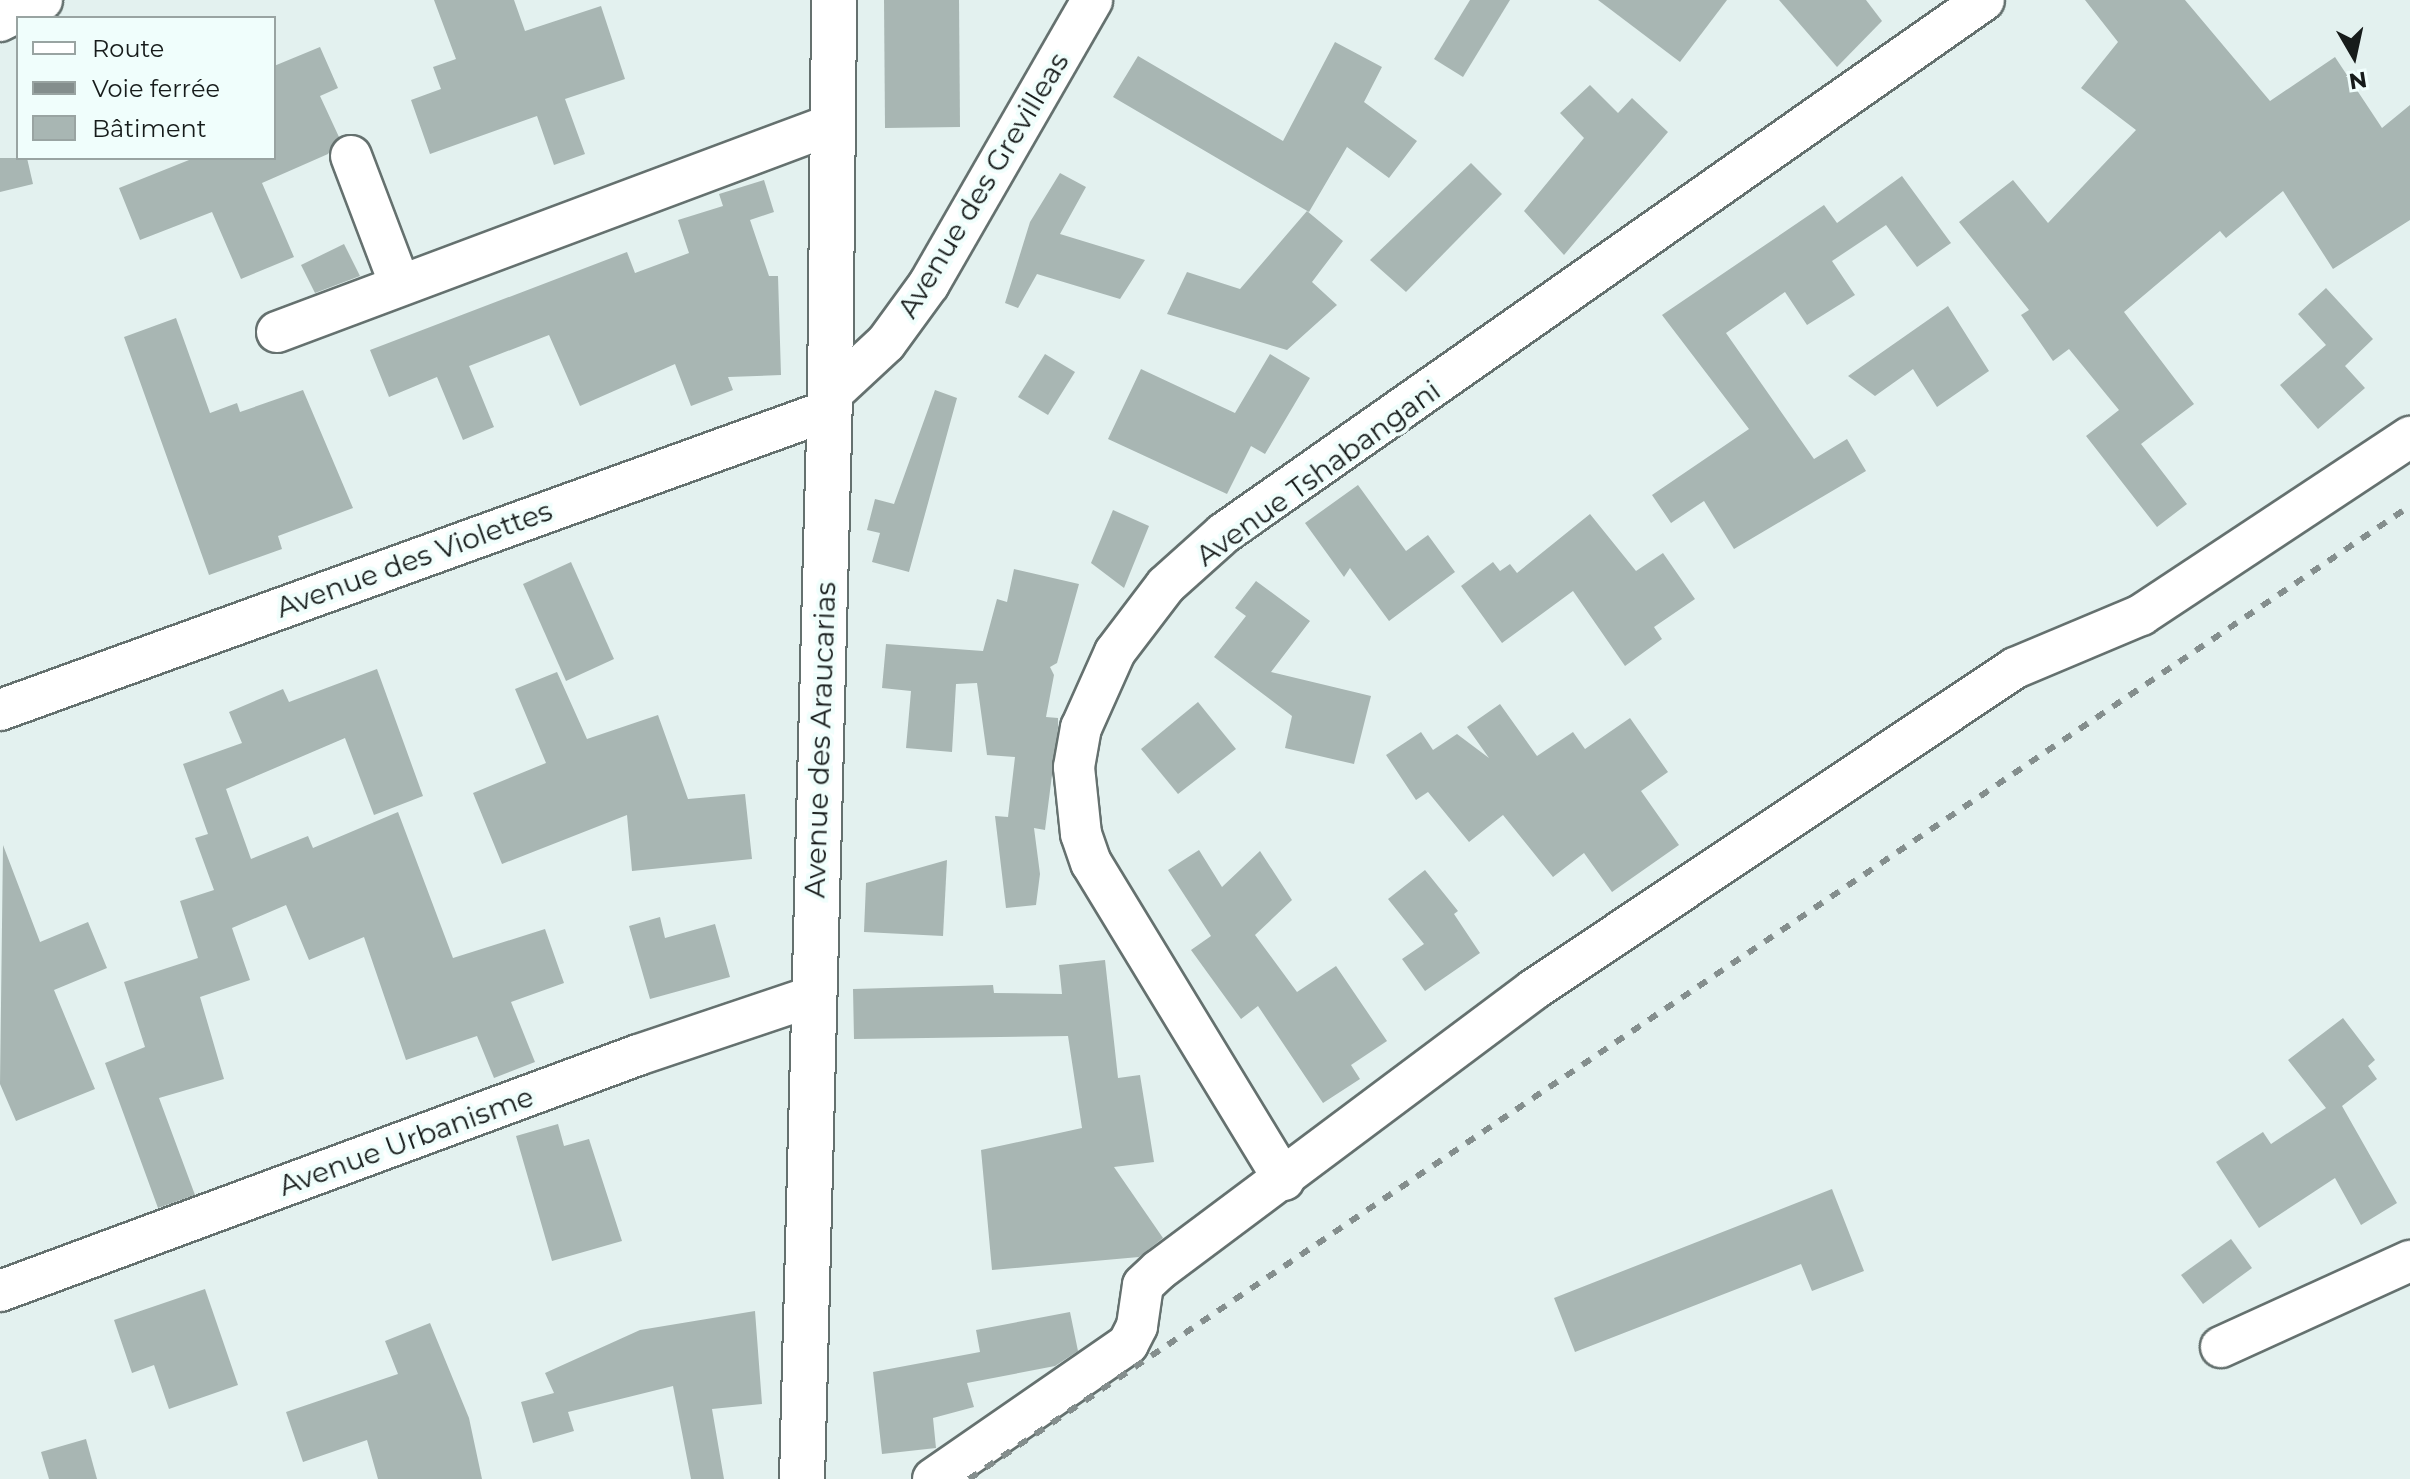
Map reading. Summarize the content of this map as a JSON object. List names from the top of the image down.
{
  "streets": {
    "street": [
      "Avenue des Grevilleas",
      "Avenue Tshabangani",
      "Avenue des Violettes",
      "Avenue des Araucarias",
      "Avenue Urbanisme"
    ]
  },
  "crossings": [
    ["Avenue des Grevilleas", "Avenue des Violettes"],
    ["Avenue des Grevilleas", "Avenue des Araucarias"],
    ["Avenue des Violettes", "Avenue des Araucarias"],
    ["Avenue des Araucarias", "Avenue Urbanisme"]
  ],
  "legend": ["Route", "Voie ferrée", "Bâtiment"],
  "north": "bottom"
}
